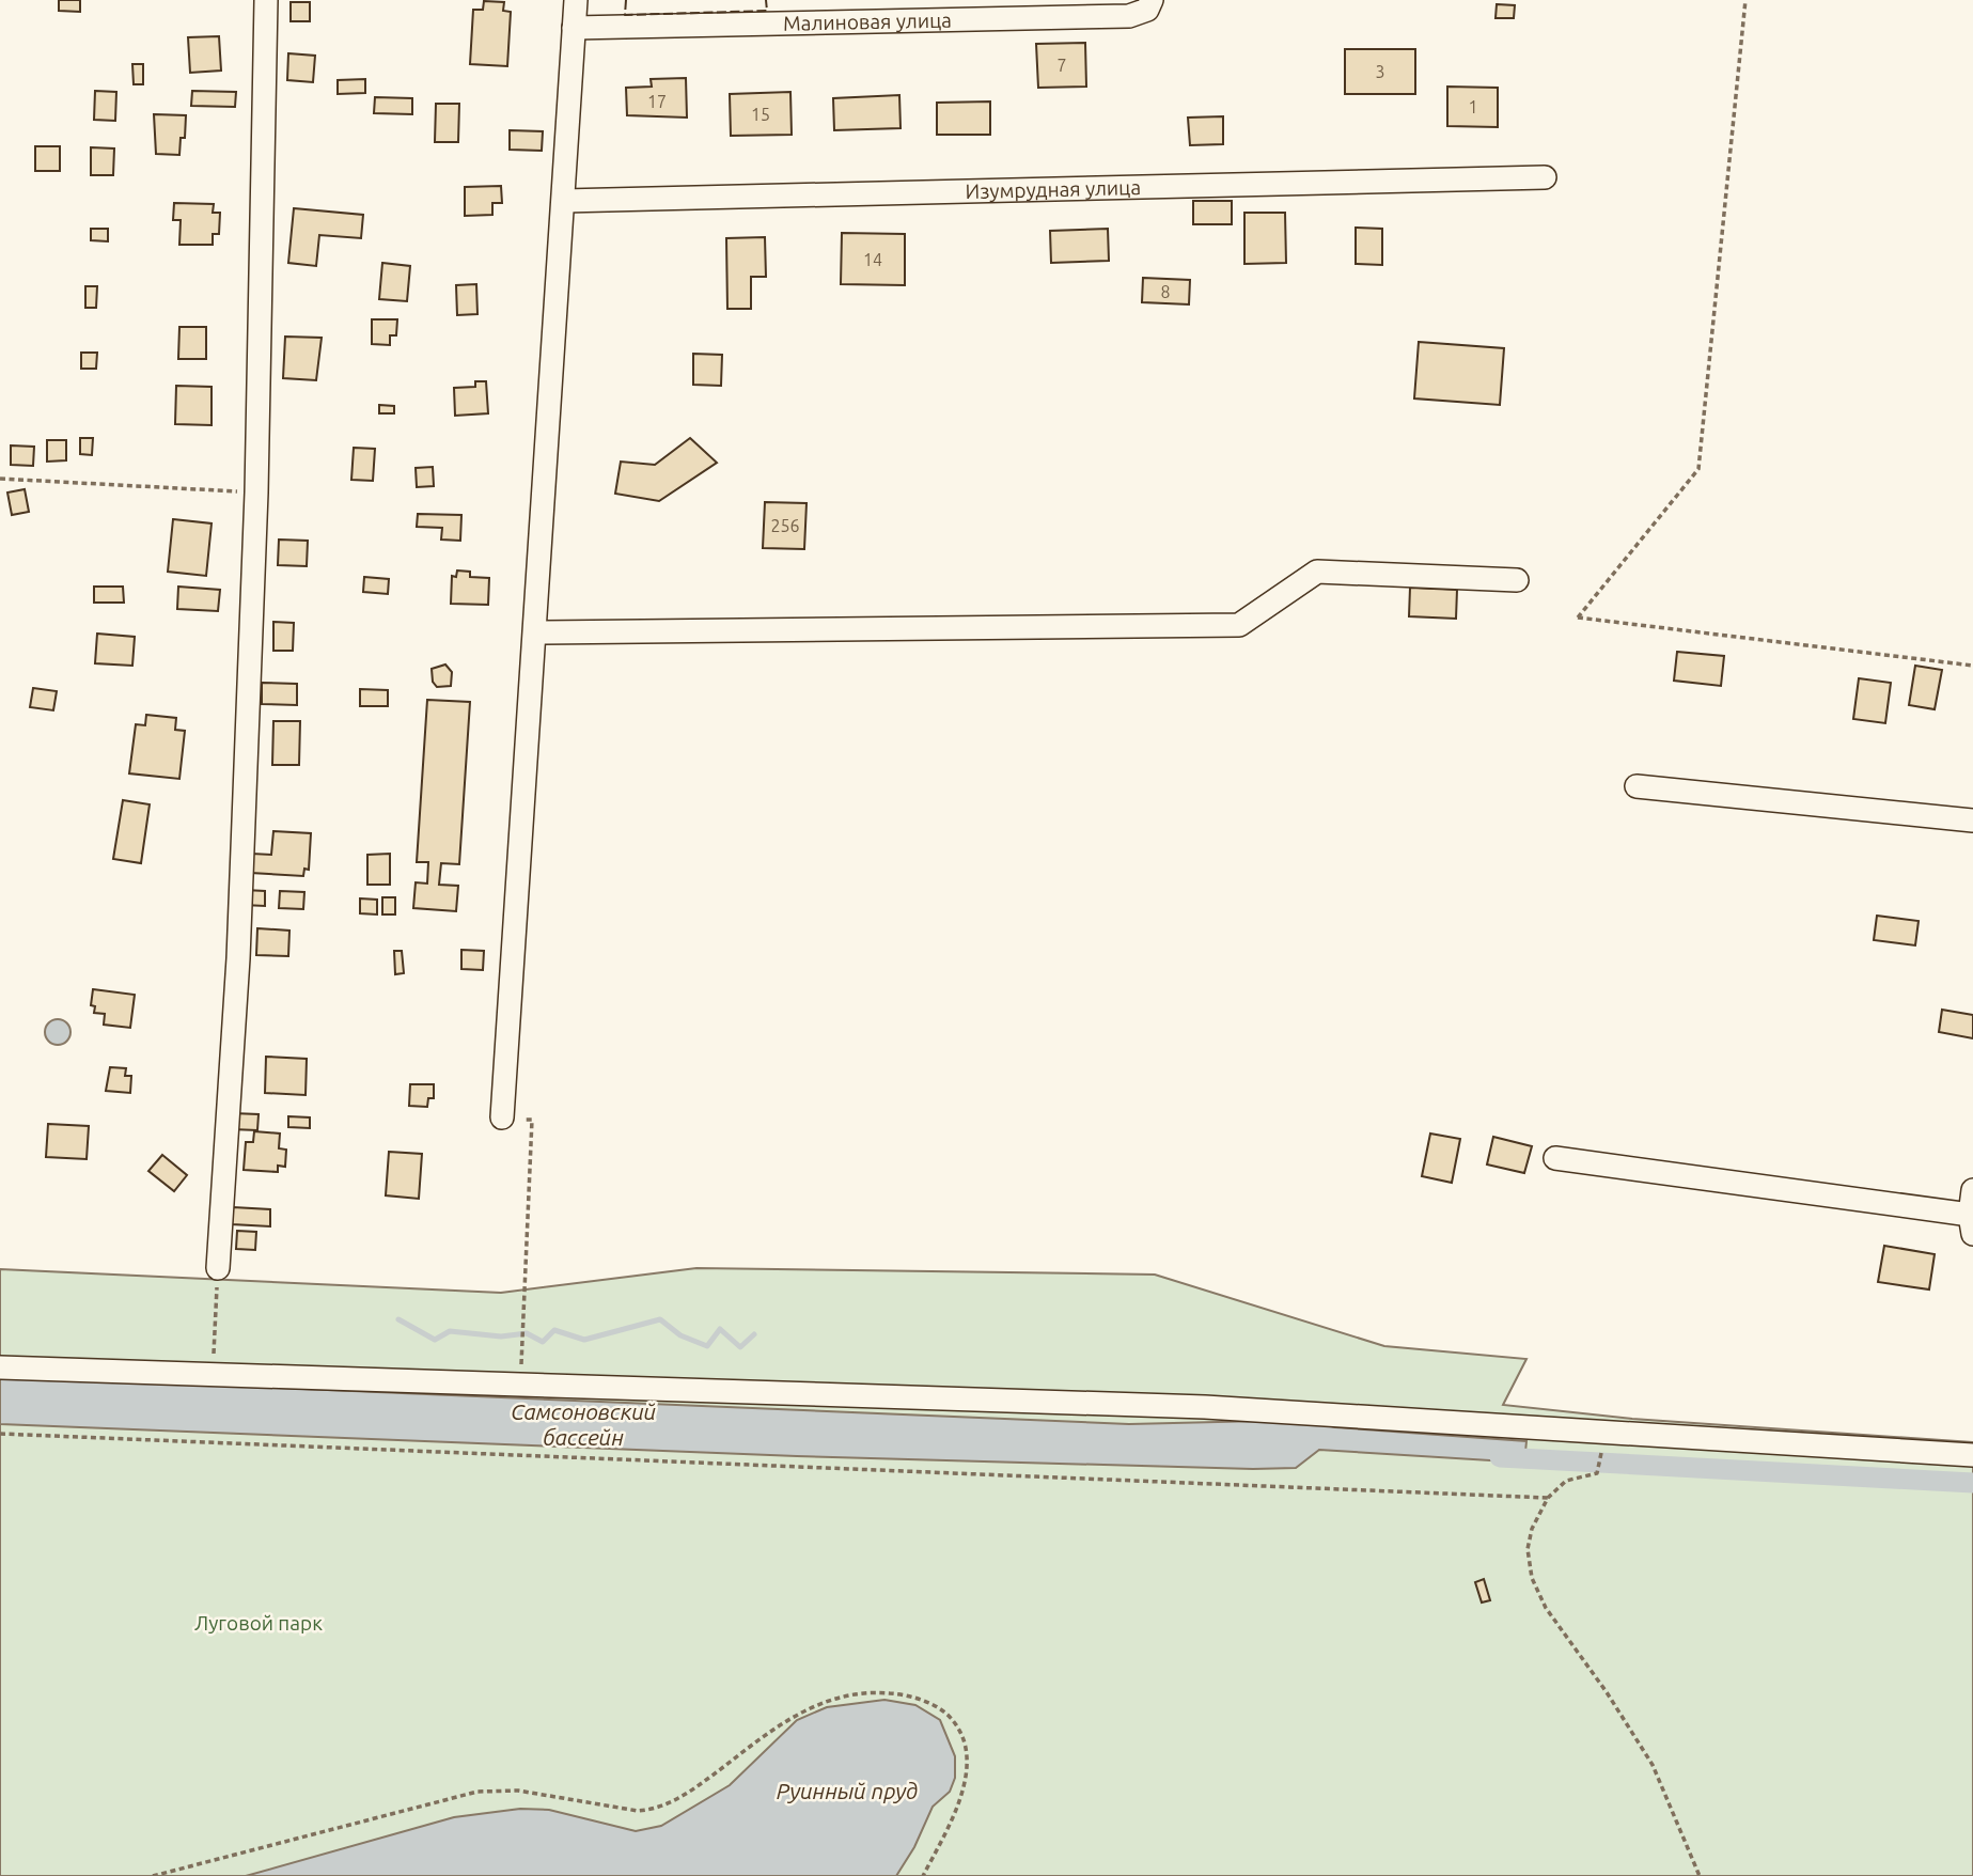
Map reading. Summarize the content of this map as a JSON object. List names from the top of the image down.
{
  "streets": {
    "street": ["Малиновая улица", "Изумрудная улица"]
  },
  "water": ["Самсоновский бассейн", "Руинный пруд"],
  "parks": ["Луговой парк"],
  "house_numbers": [
    "7",
    "3",
    "17",
    "1",
    "15",
    "14",
    "8",
    "256"
  ]
}
